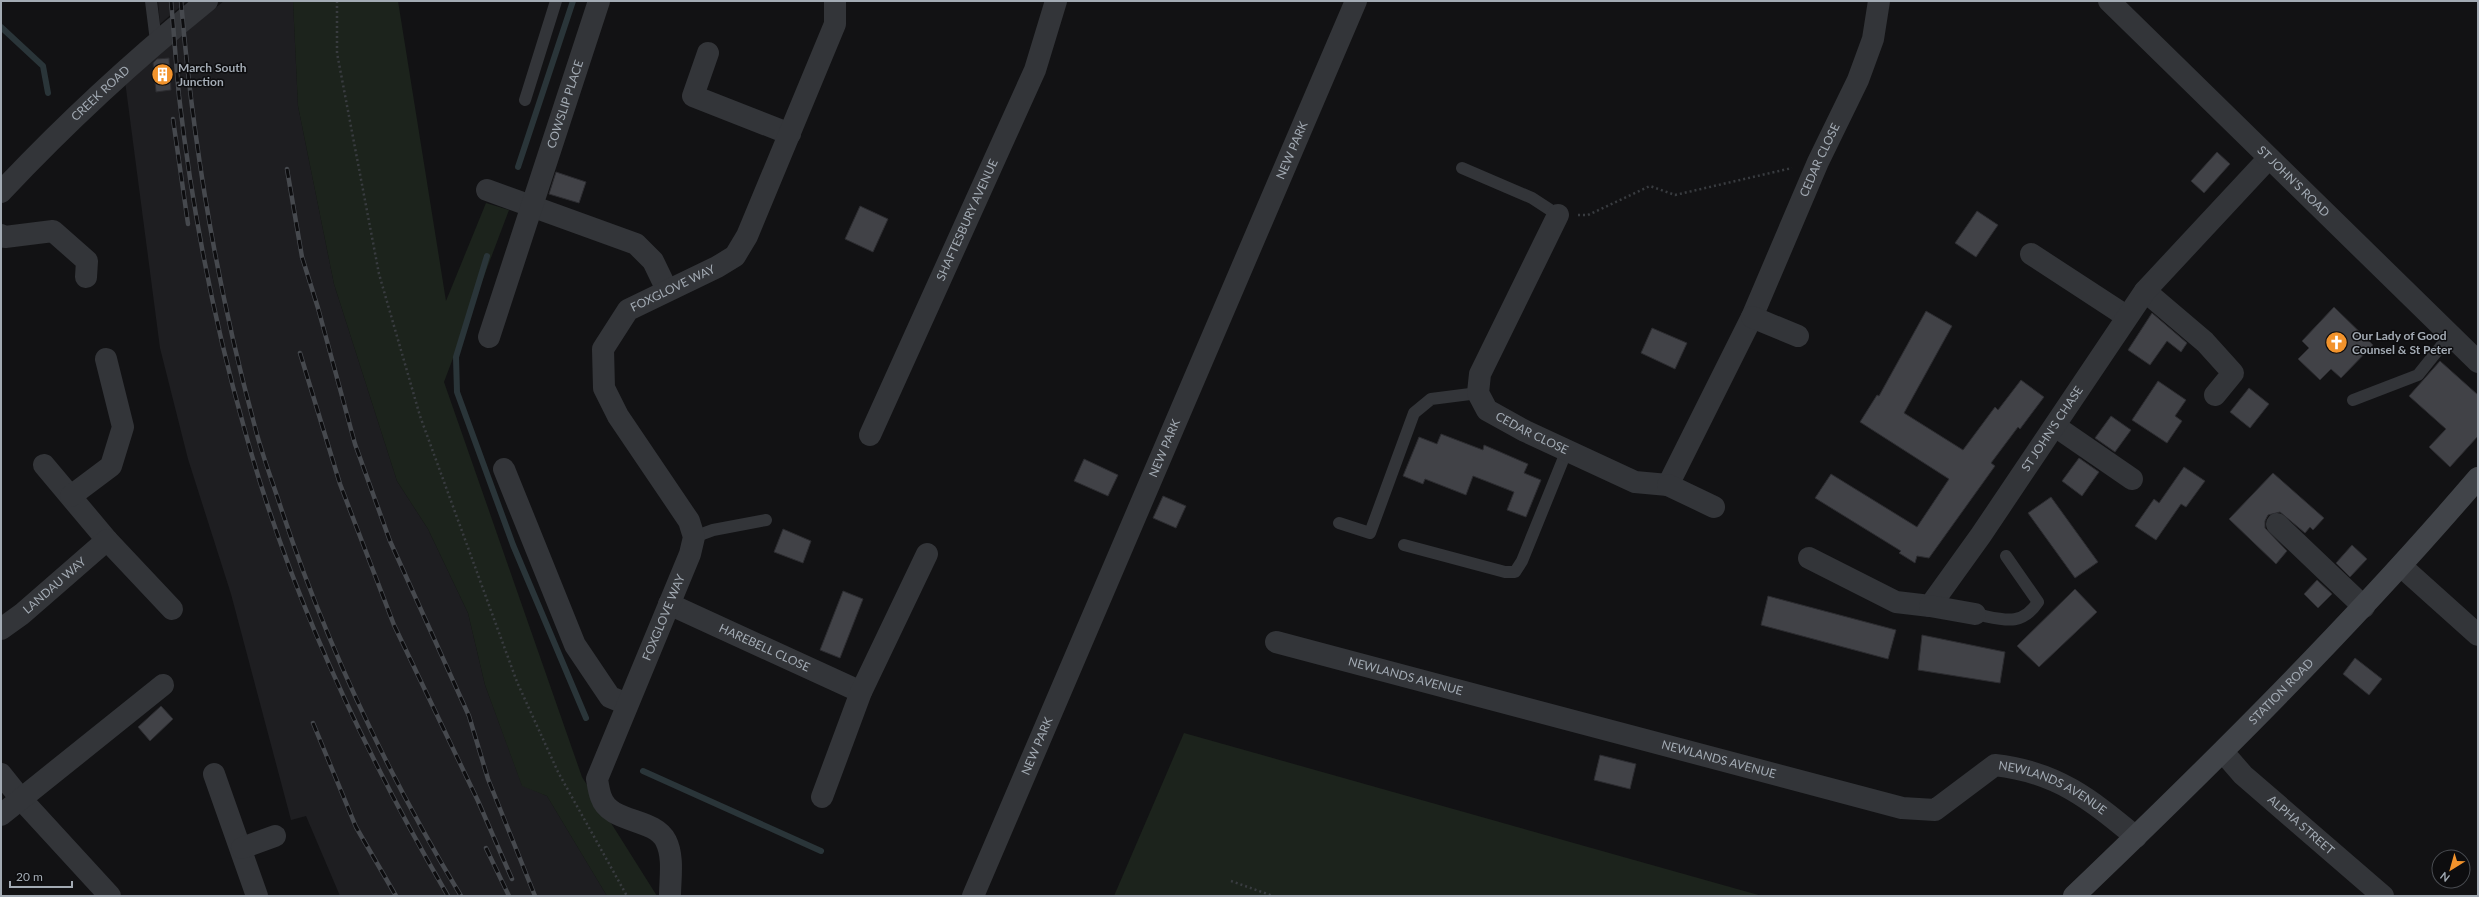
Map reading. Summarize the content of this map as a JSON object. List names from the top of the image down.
{
  "streets": {
    "main road": ["STATION ROAD"],
    "street": [
      "CREEK ROAD",
      "COWSLIP PLACE",
      "NEW PARK",
      "CEDAR CLOSE",
      "ST JOHN'S ROAD",
      "SHAFTESBURY AVENUE",
      "FOXGLOVE WAY",
      "ST JOHN'S CHASE",
      "LANDAU WAY",
      "HAREBELL CLOSE",
      "NEWLANDS AVENUE",
      "ALPHA STREET"
    ]
  },
  "crossings": [
    ["ST JOHN'S ROAD", "ST JOHN'S CHASE"],
    ["FOXGLOVE WAY", "HAREBELL CLOSE"],
    ["NEWLANDS AVENUE", "STATION ROAD"],
    ["STATION ROAD", "ALPHA STREET"]
  ],
  "places": {
    "building": ["March South Junction"],
    "church": ["Our Lady of Good Counsel & St Peter"]
  },
  "scale_bar": "20 m",
  "north": "bottom left"
}
